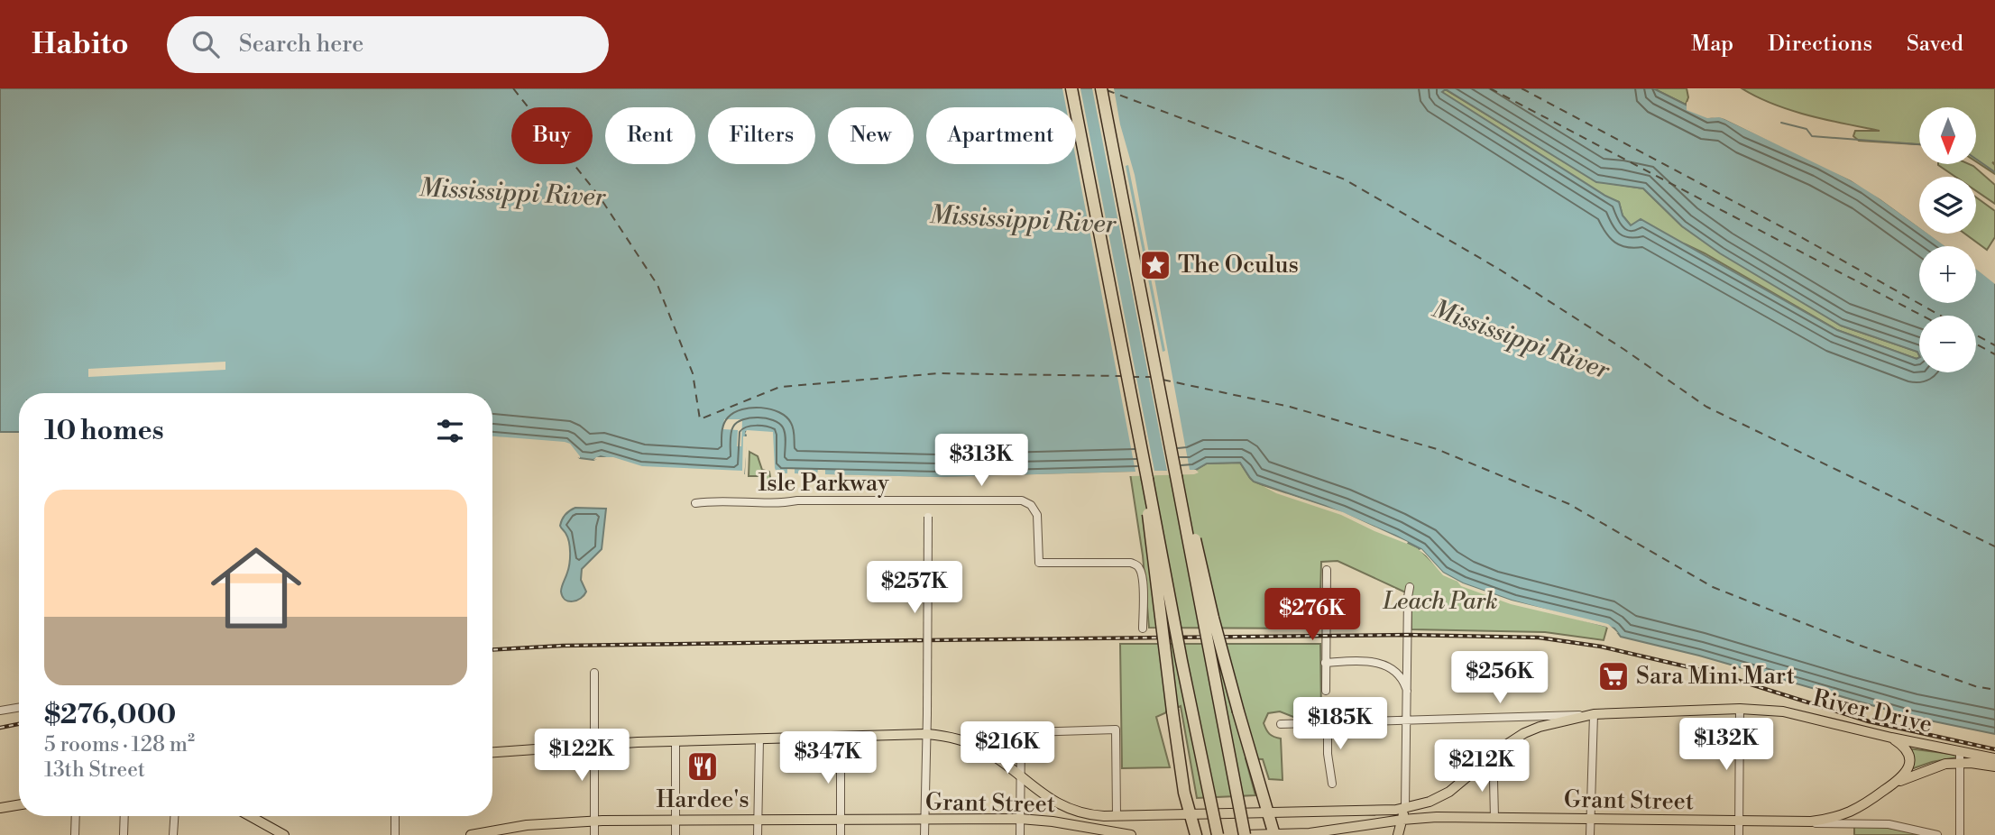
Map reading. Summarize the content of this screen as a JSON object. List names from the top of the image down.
{
  "streets": {
    "main road": ["River Drive", "Grant Street"],
    "street": ["Isle Parkway"]
  },
  "water": ["Mississippi River"],
  "parks": ["Leach Park"],
  "places": {
    "place": ["The Oculus"],
    "supermarket": ["Sara Mini Mart"],
    "restaurant": ["Hardee's"]
  },
  "north": "bottom",
  "page": {
    "header": "Habito",
    "search": "Search here",
    "nav": ["Map", "Directions", "Saved"],
    "map_buttons": ["+", "−"],
    "chip": [
      "Buy",
      "Rent",
      "Filters",
      "New",
      "Apartment"
    ],
    "heading": "10 homes",
    "price": [
      "$313K",
      "$257K",
      "$276K",
      "$256K",
      "$185K",
      "$132K",
      "$216K",
      "$122K",
      "$347K",
      "$212K"
    ],
    "list": [
      {
        "name": "$276,000",
        "note": "5 rooms · 128 m² · 13th Street"
      }
    ]
  }
}
